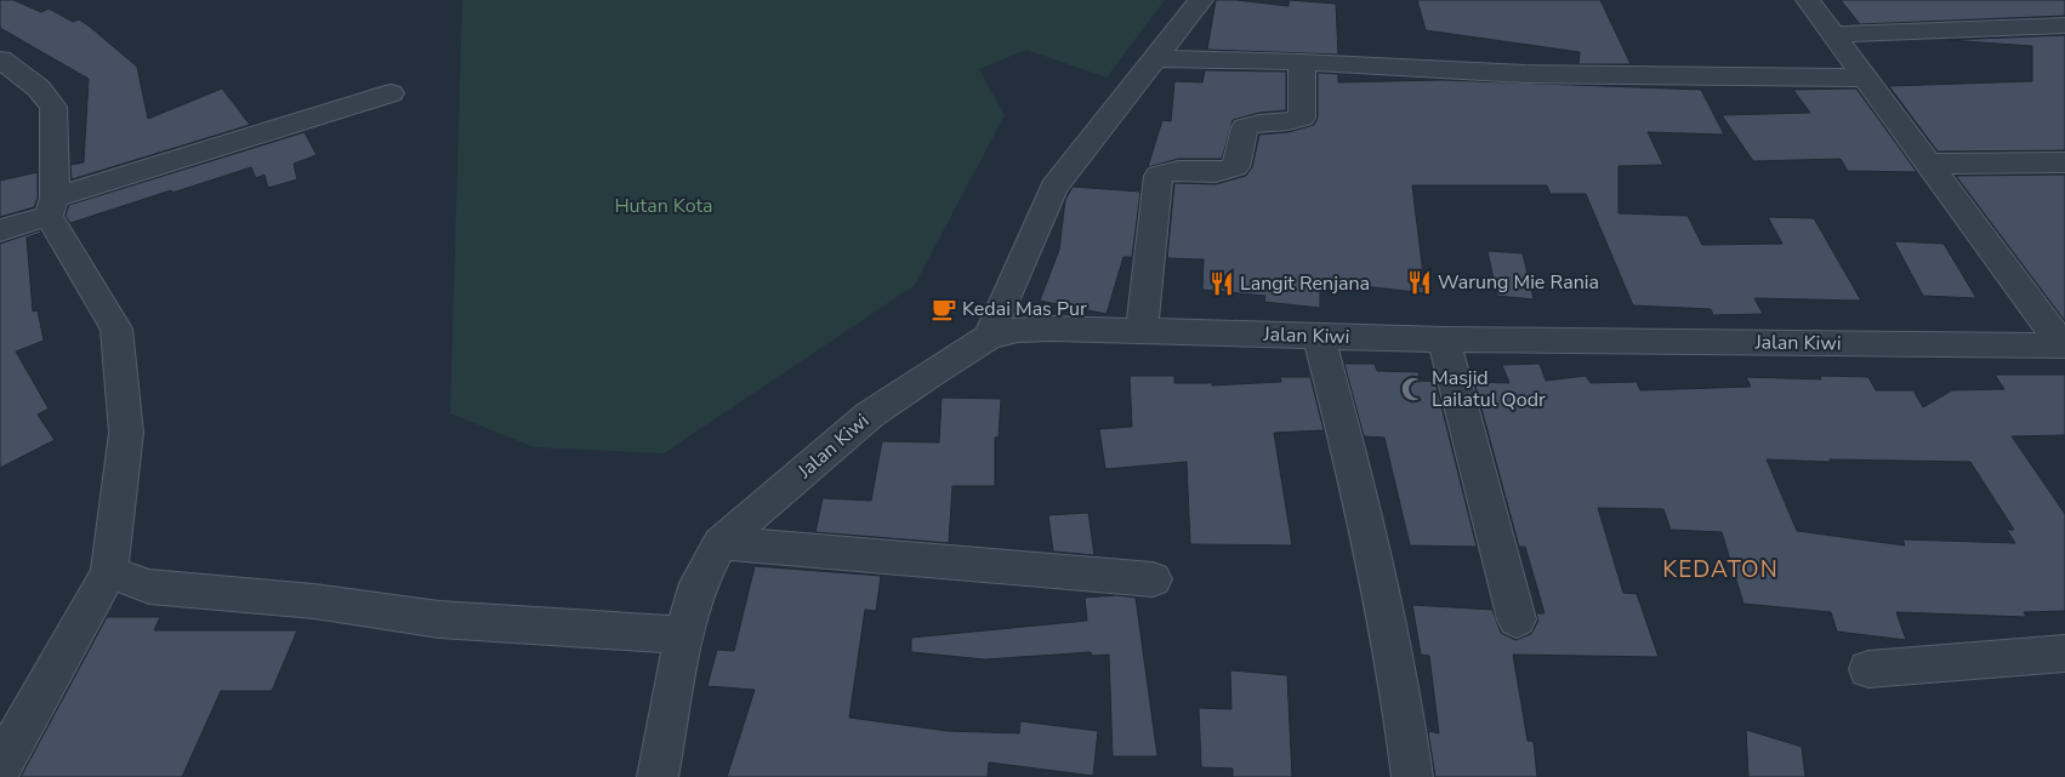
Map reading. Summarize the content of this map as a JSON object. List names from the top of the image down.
{
  "streets": {
    "street": ["Jalan Kiwi"]
  },
  "districts": ["KEDATON"],
  "parks": ["Hutan Kota"],
  "places": {
    "restaurant": ["Warung Mie Rania", "Langit Renjana"],
    "cafe": ["Kedai Mas Pur"],
    "mosque": ["Masjid Lailatul Qodr"]
  }
}
